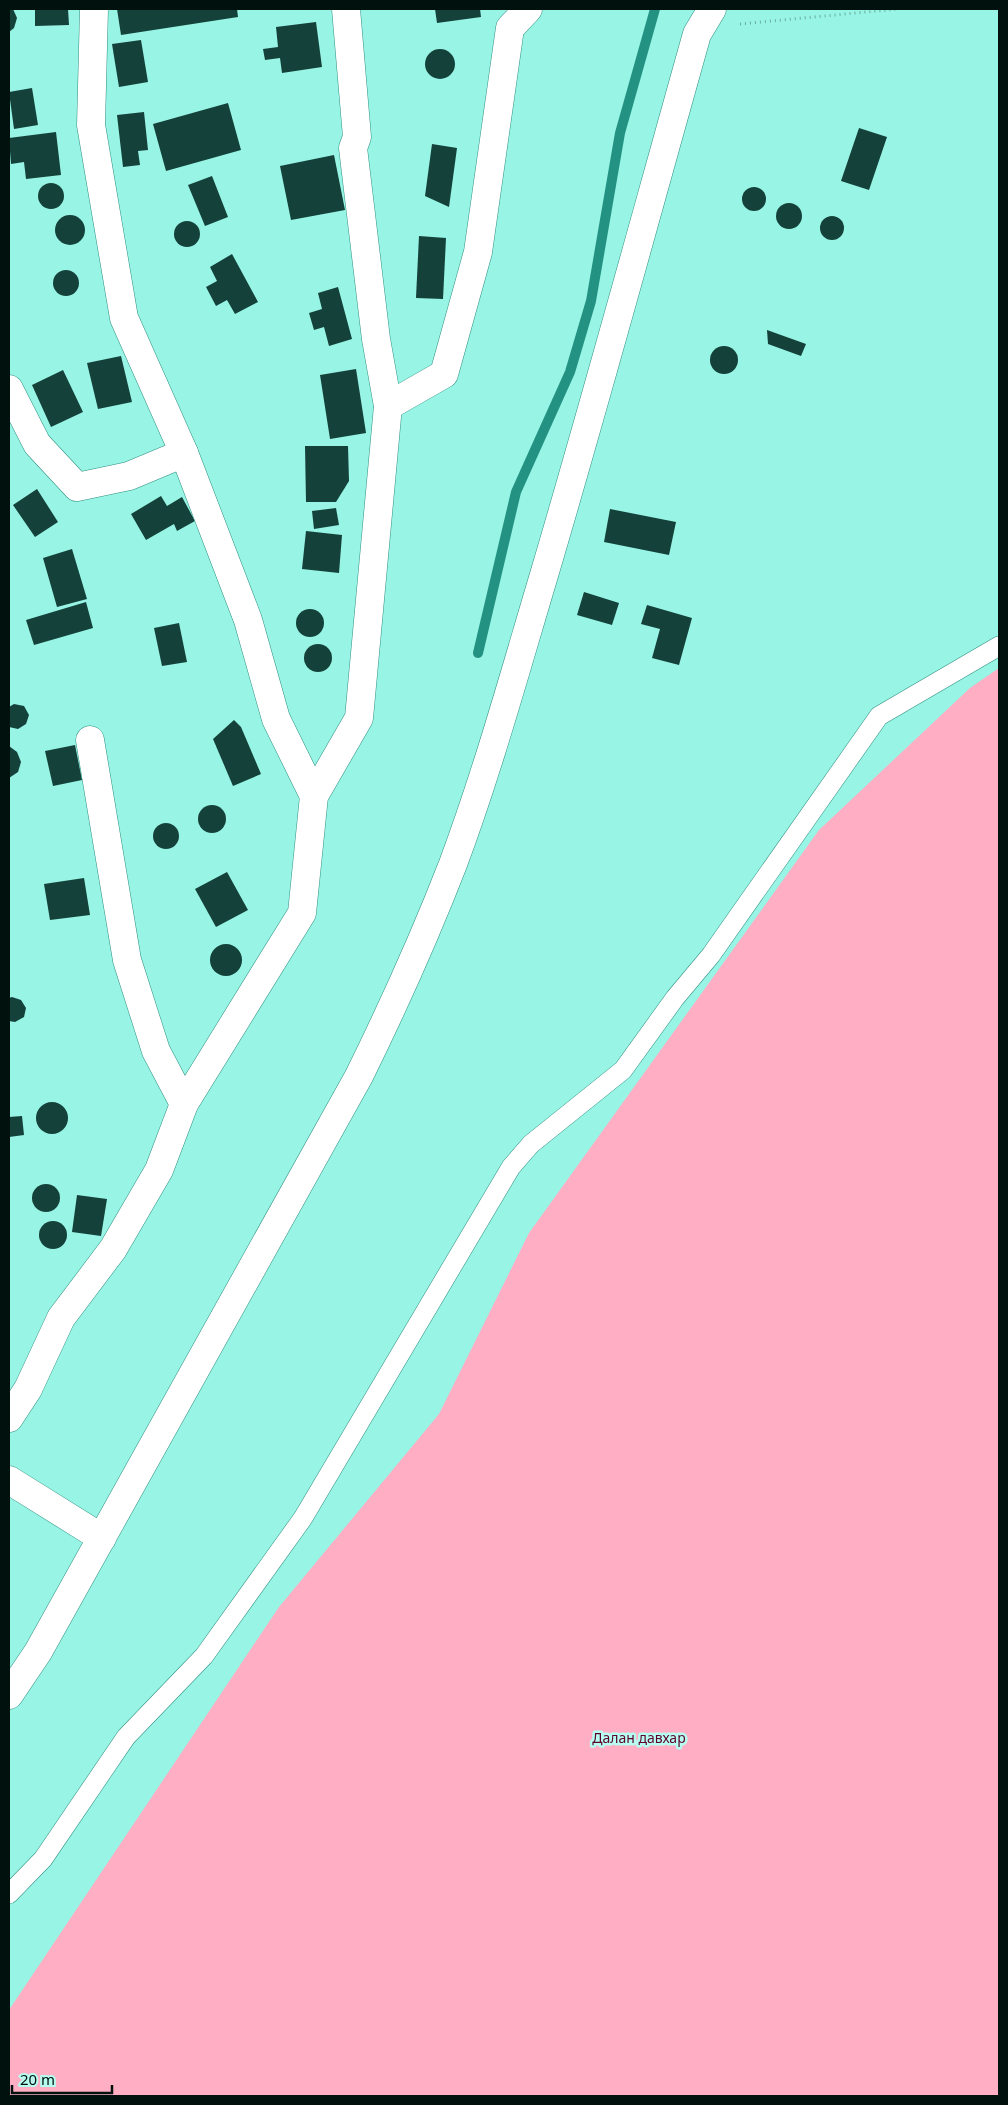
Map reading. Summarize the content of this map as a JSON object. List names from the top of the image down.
{
  "parks": ["Далан давхар"],
  "scale_bar": "20 m"
}
